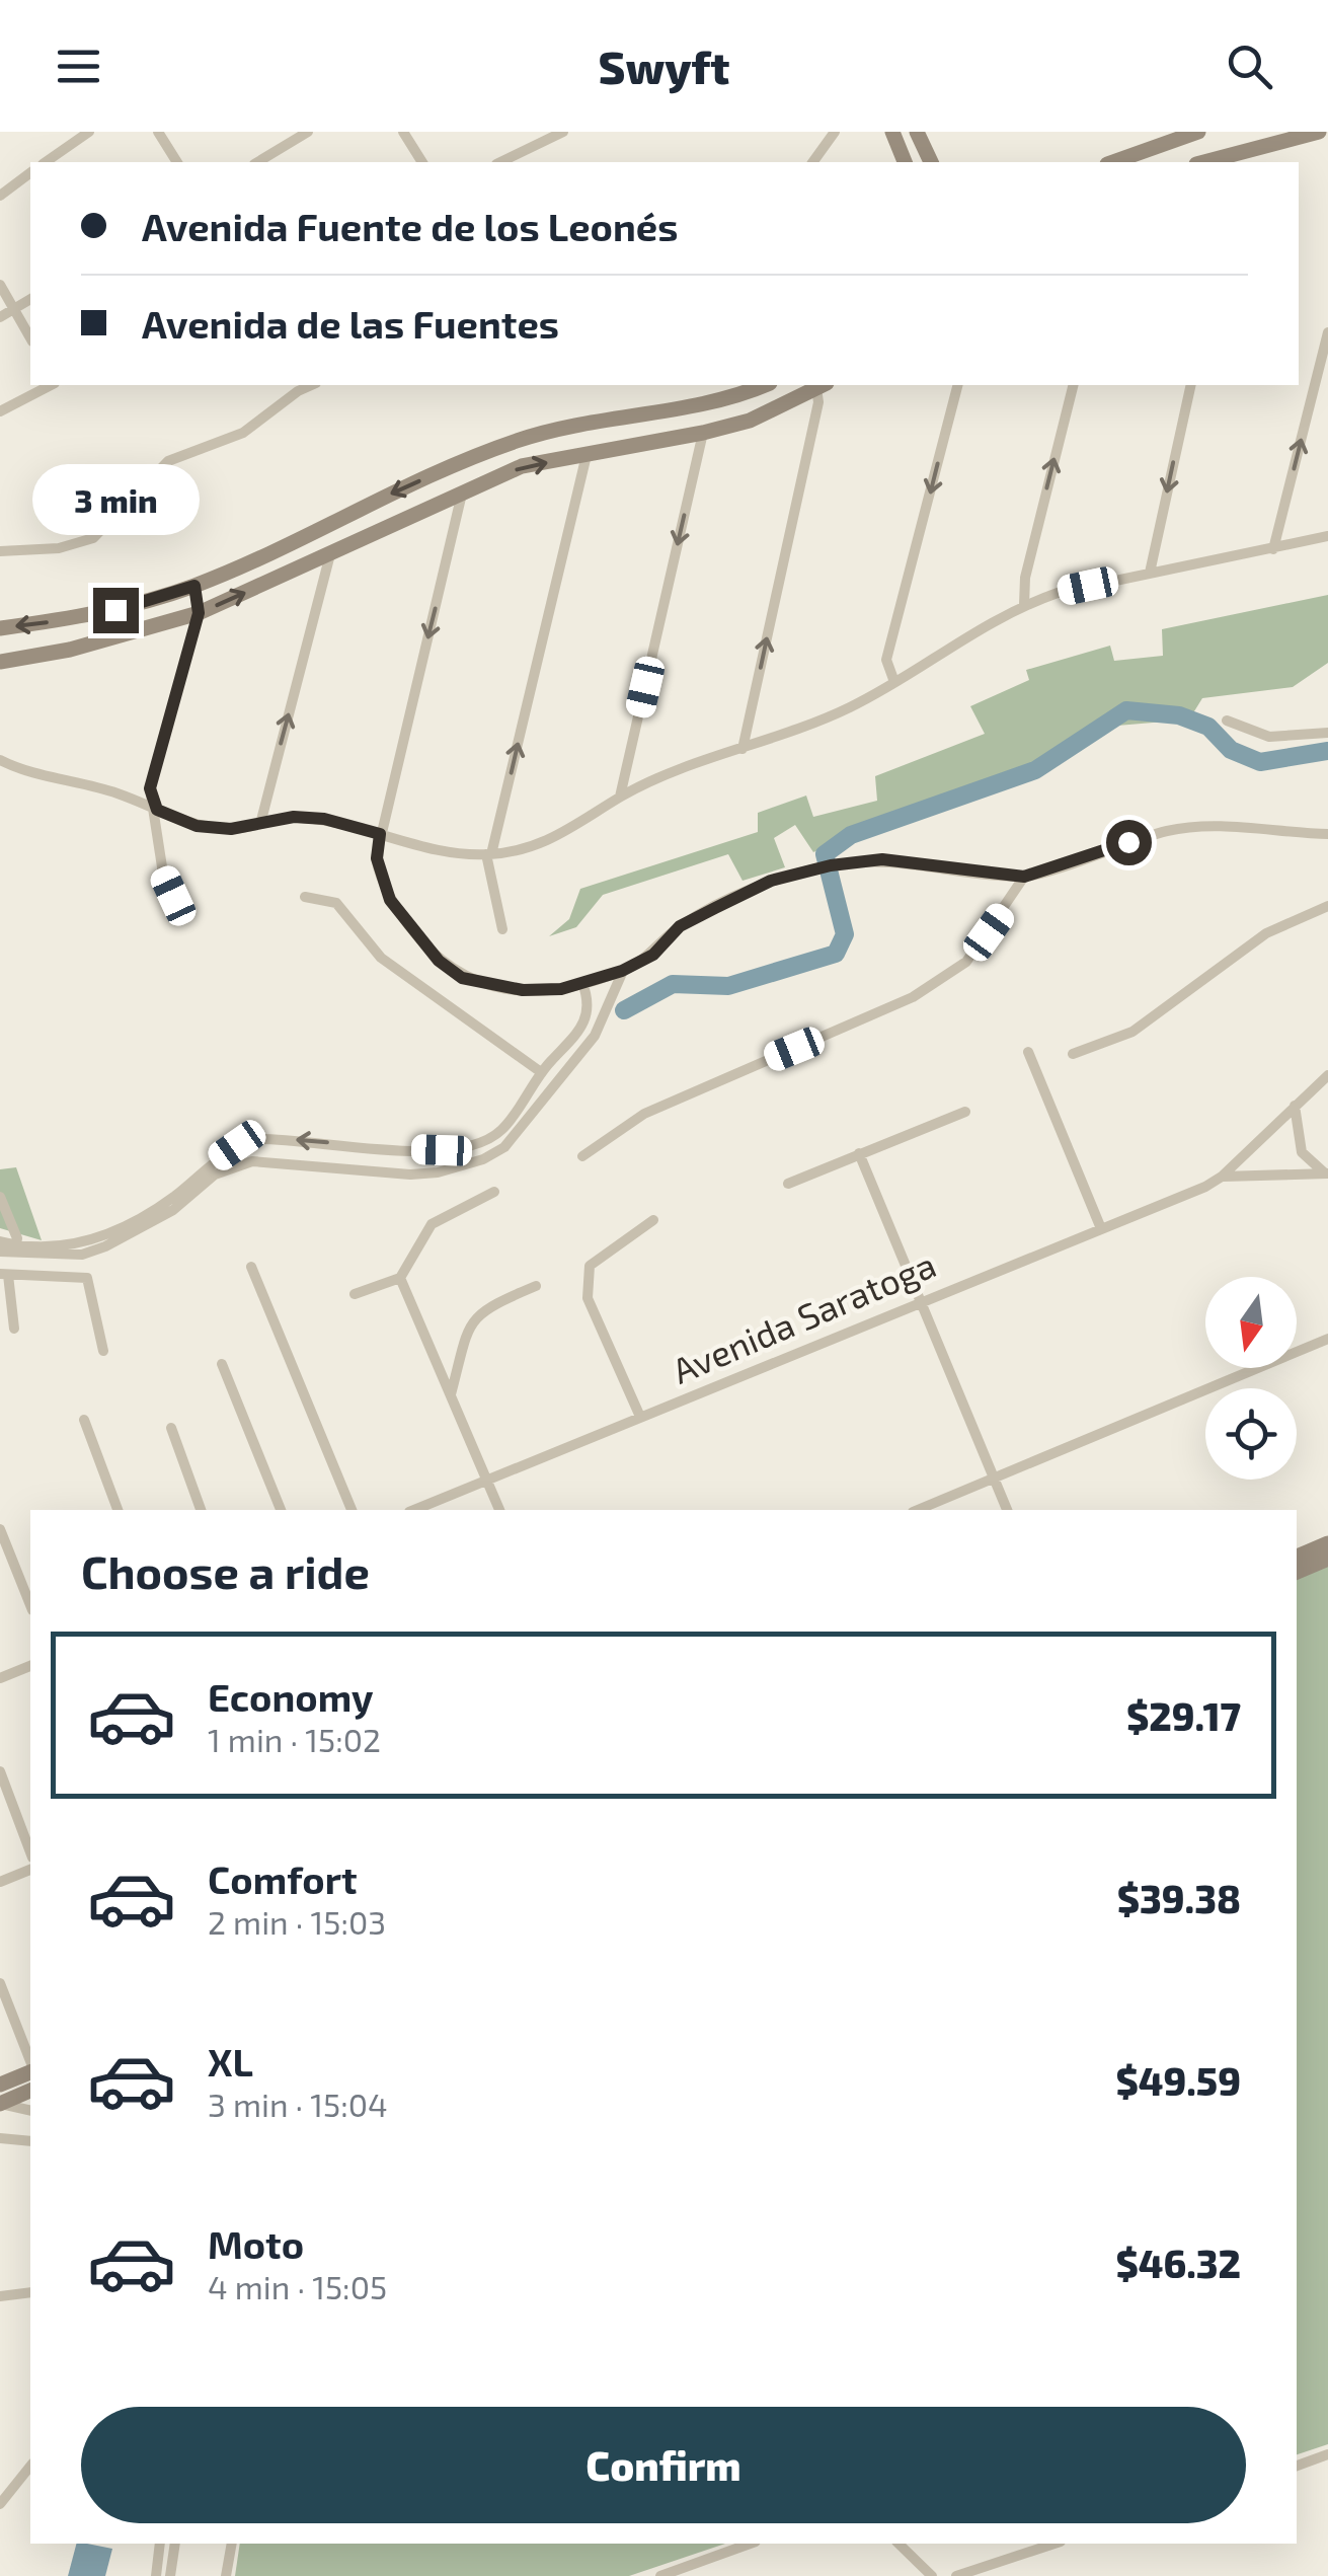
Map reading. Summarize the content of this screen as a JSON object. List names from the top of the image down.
{
  "streets": {
    "street": ["Avenida Saratoga"]
  },
  "north": "bottom",
  "page": {
    "header": "Swyft",
    "banner": ["Avenida Fuente de los Leonés", "Avenida de las Fuentes"],
    "bubble": "3 min",
    "heading": "Choose a ride",
    "list": [
      {
        "name": "Economy",
        "note": "1 min · 15:02",
        "value": "$29.17"
      },
      {
        "name": "Comfort",
        "note": "2 min · 15:03",
        "value": "$39.38"
      },
      {
        "name": "XL",
        "note": "3 min · 15:04",
        "value": "$49.59"
      },
      {
        "name": "Moto",
        "note": "4 min · 15:05",
        "value": "$46.32"
      }
    ],
    "buttons": "Confirm"
  }
}
